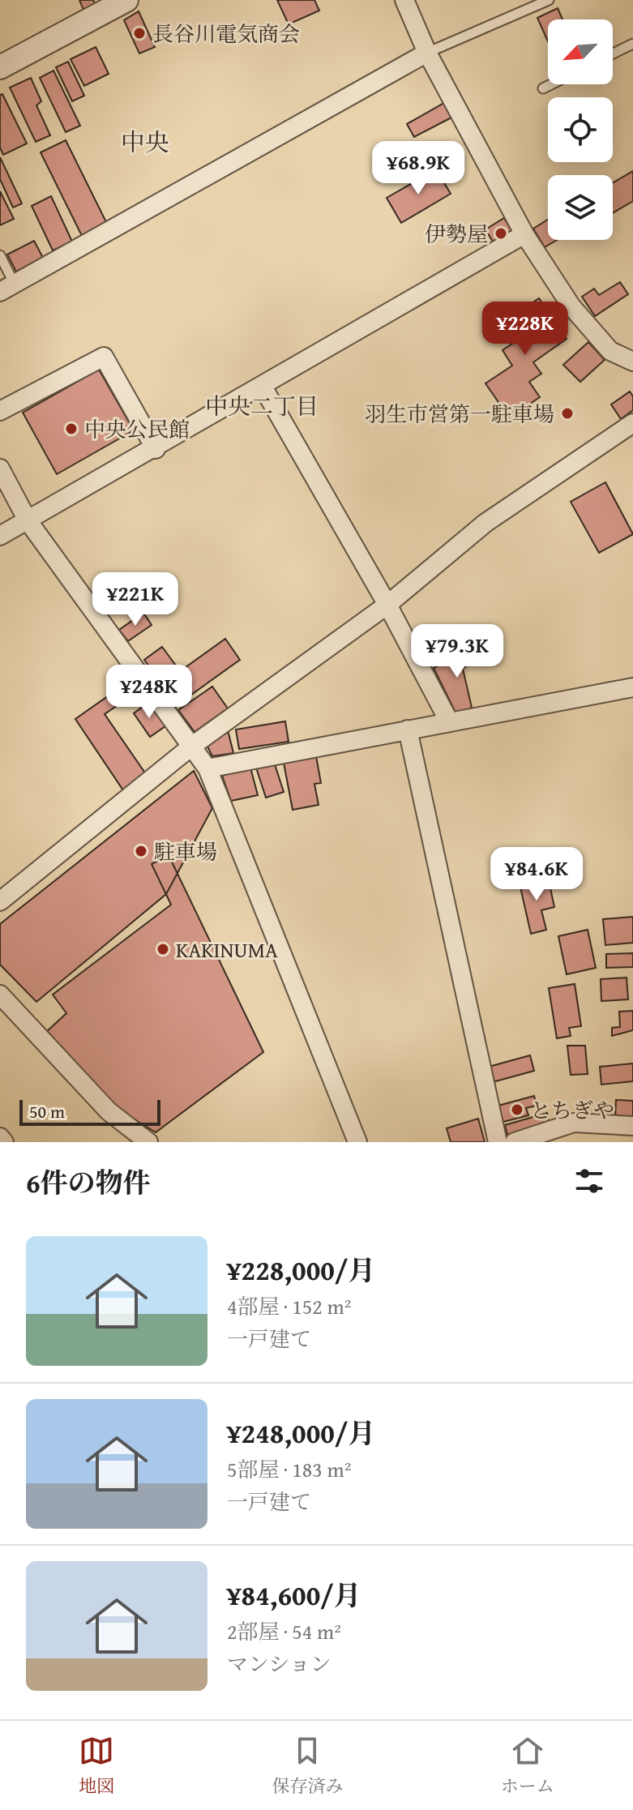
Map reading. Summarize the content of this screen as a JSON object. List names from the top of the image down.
{
  "districts": ["中央", "中央二丁目"],
  "places": [
    "長谷川電気商会",
    "伊勢屋",
    "羽生市営第一駐車場",
    "中央公民館",
    "駐車場",
    "KAKINUMA",
    "とちぎや"
  ],
  "scale_bar": "50 m",
  "north": "bottom left",
  "page": {
    "price": [
      "¥68.9K",
      "¥228K",
      "¥221K",
      "¥79.3K",
      "¥248K",
      "¥84.6K"
    ],
    "scale": "50 m",
    "heading": "6件の物件",
    "list": [
      {
        "name": "¥228,000/月",
        "note": "4部屋 · 152 m² · 一戸建て"
      },
      {
        "name": "¥248,000/月",
        "note": "5部屋 · 183 m² · 一戸建て"
      },
      {
        "name": "¥84,600/月",
        "note": "2部屋 · 54 m² · マンション"
      }
    ],
    "tabs": ["地図", "保存済み", "ホーム"]
  }
}
